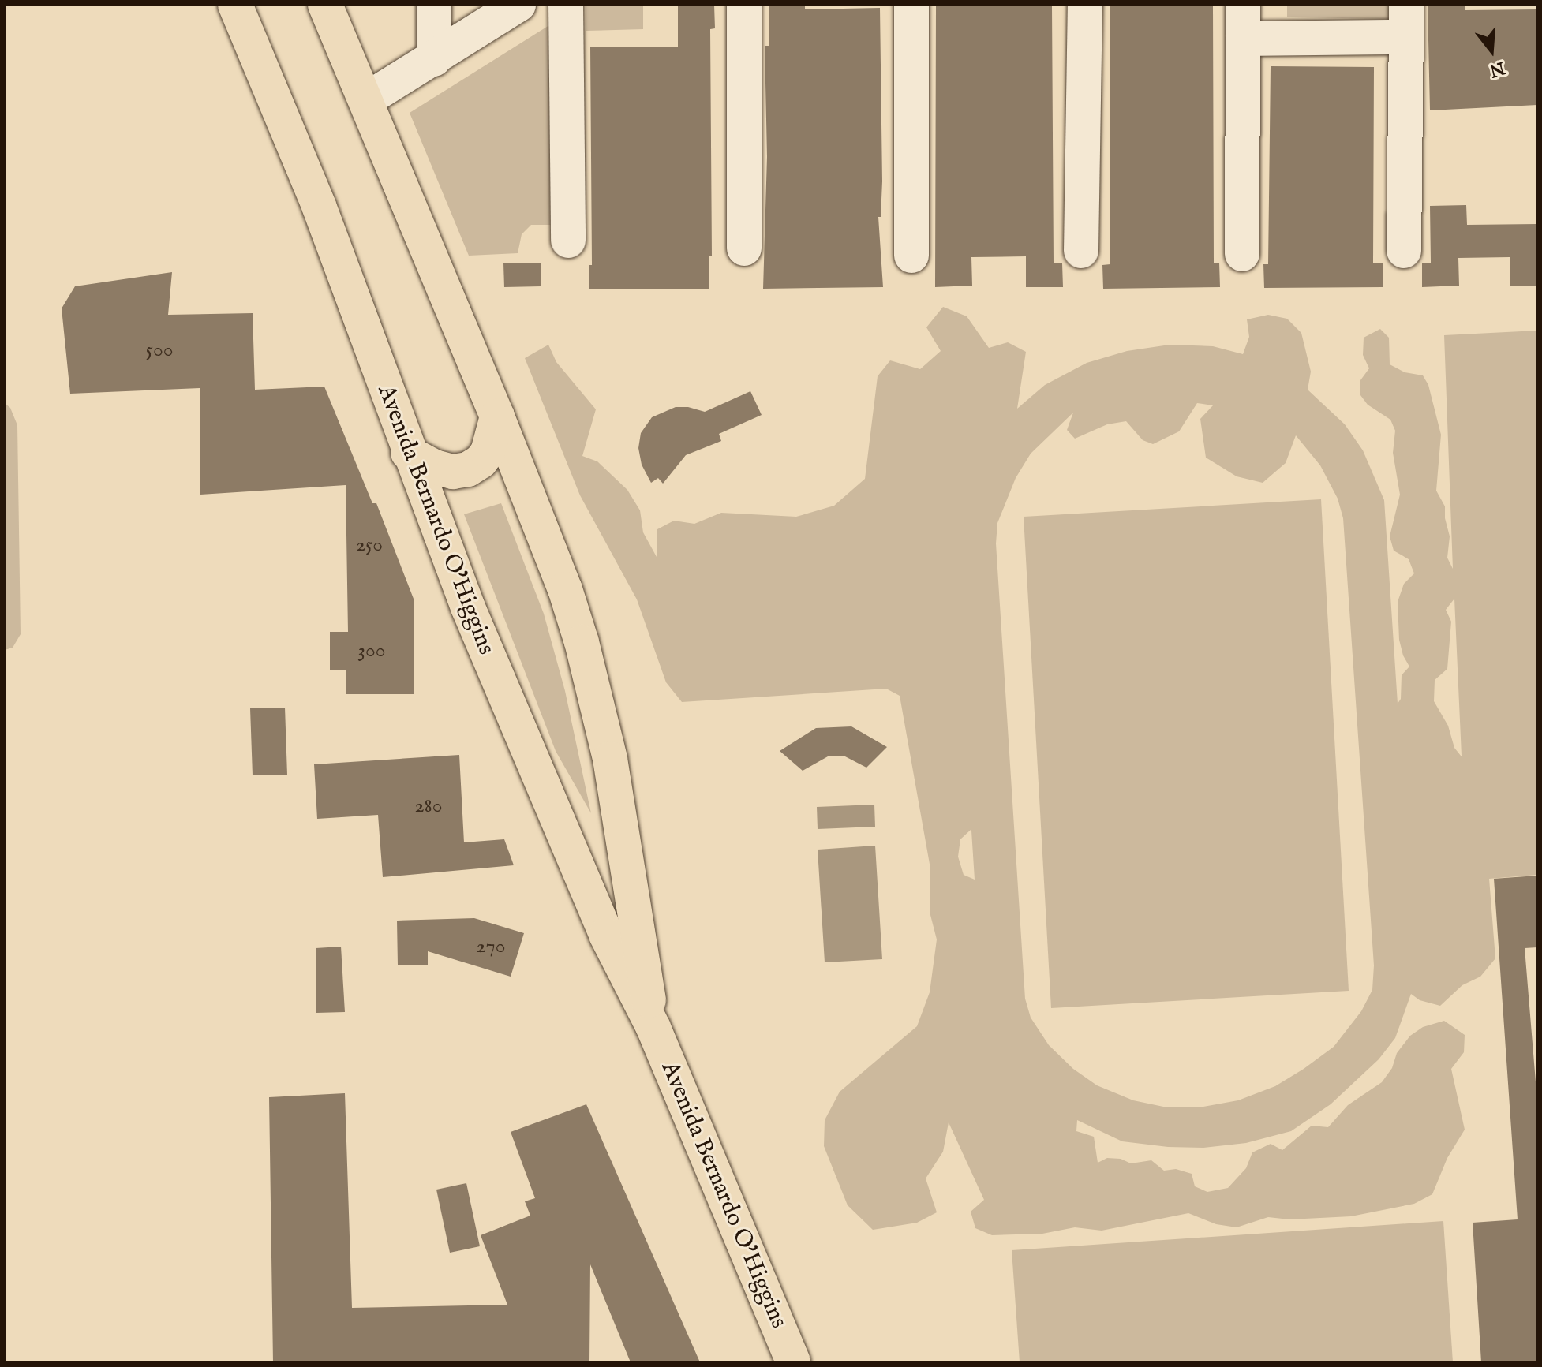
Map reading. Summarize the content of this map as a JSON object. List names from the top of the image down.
{
  "streets": {
    "main road": ["Avenida Bernardo O'Higgins"]
  },
  "house_numbers": [
    "500",
    "250",
    "300",
    "280",
    "270"
  ],
  "north": "bottom"
}
